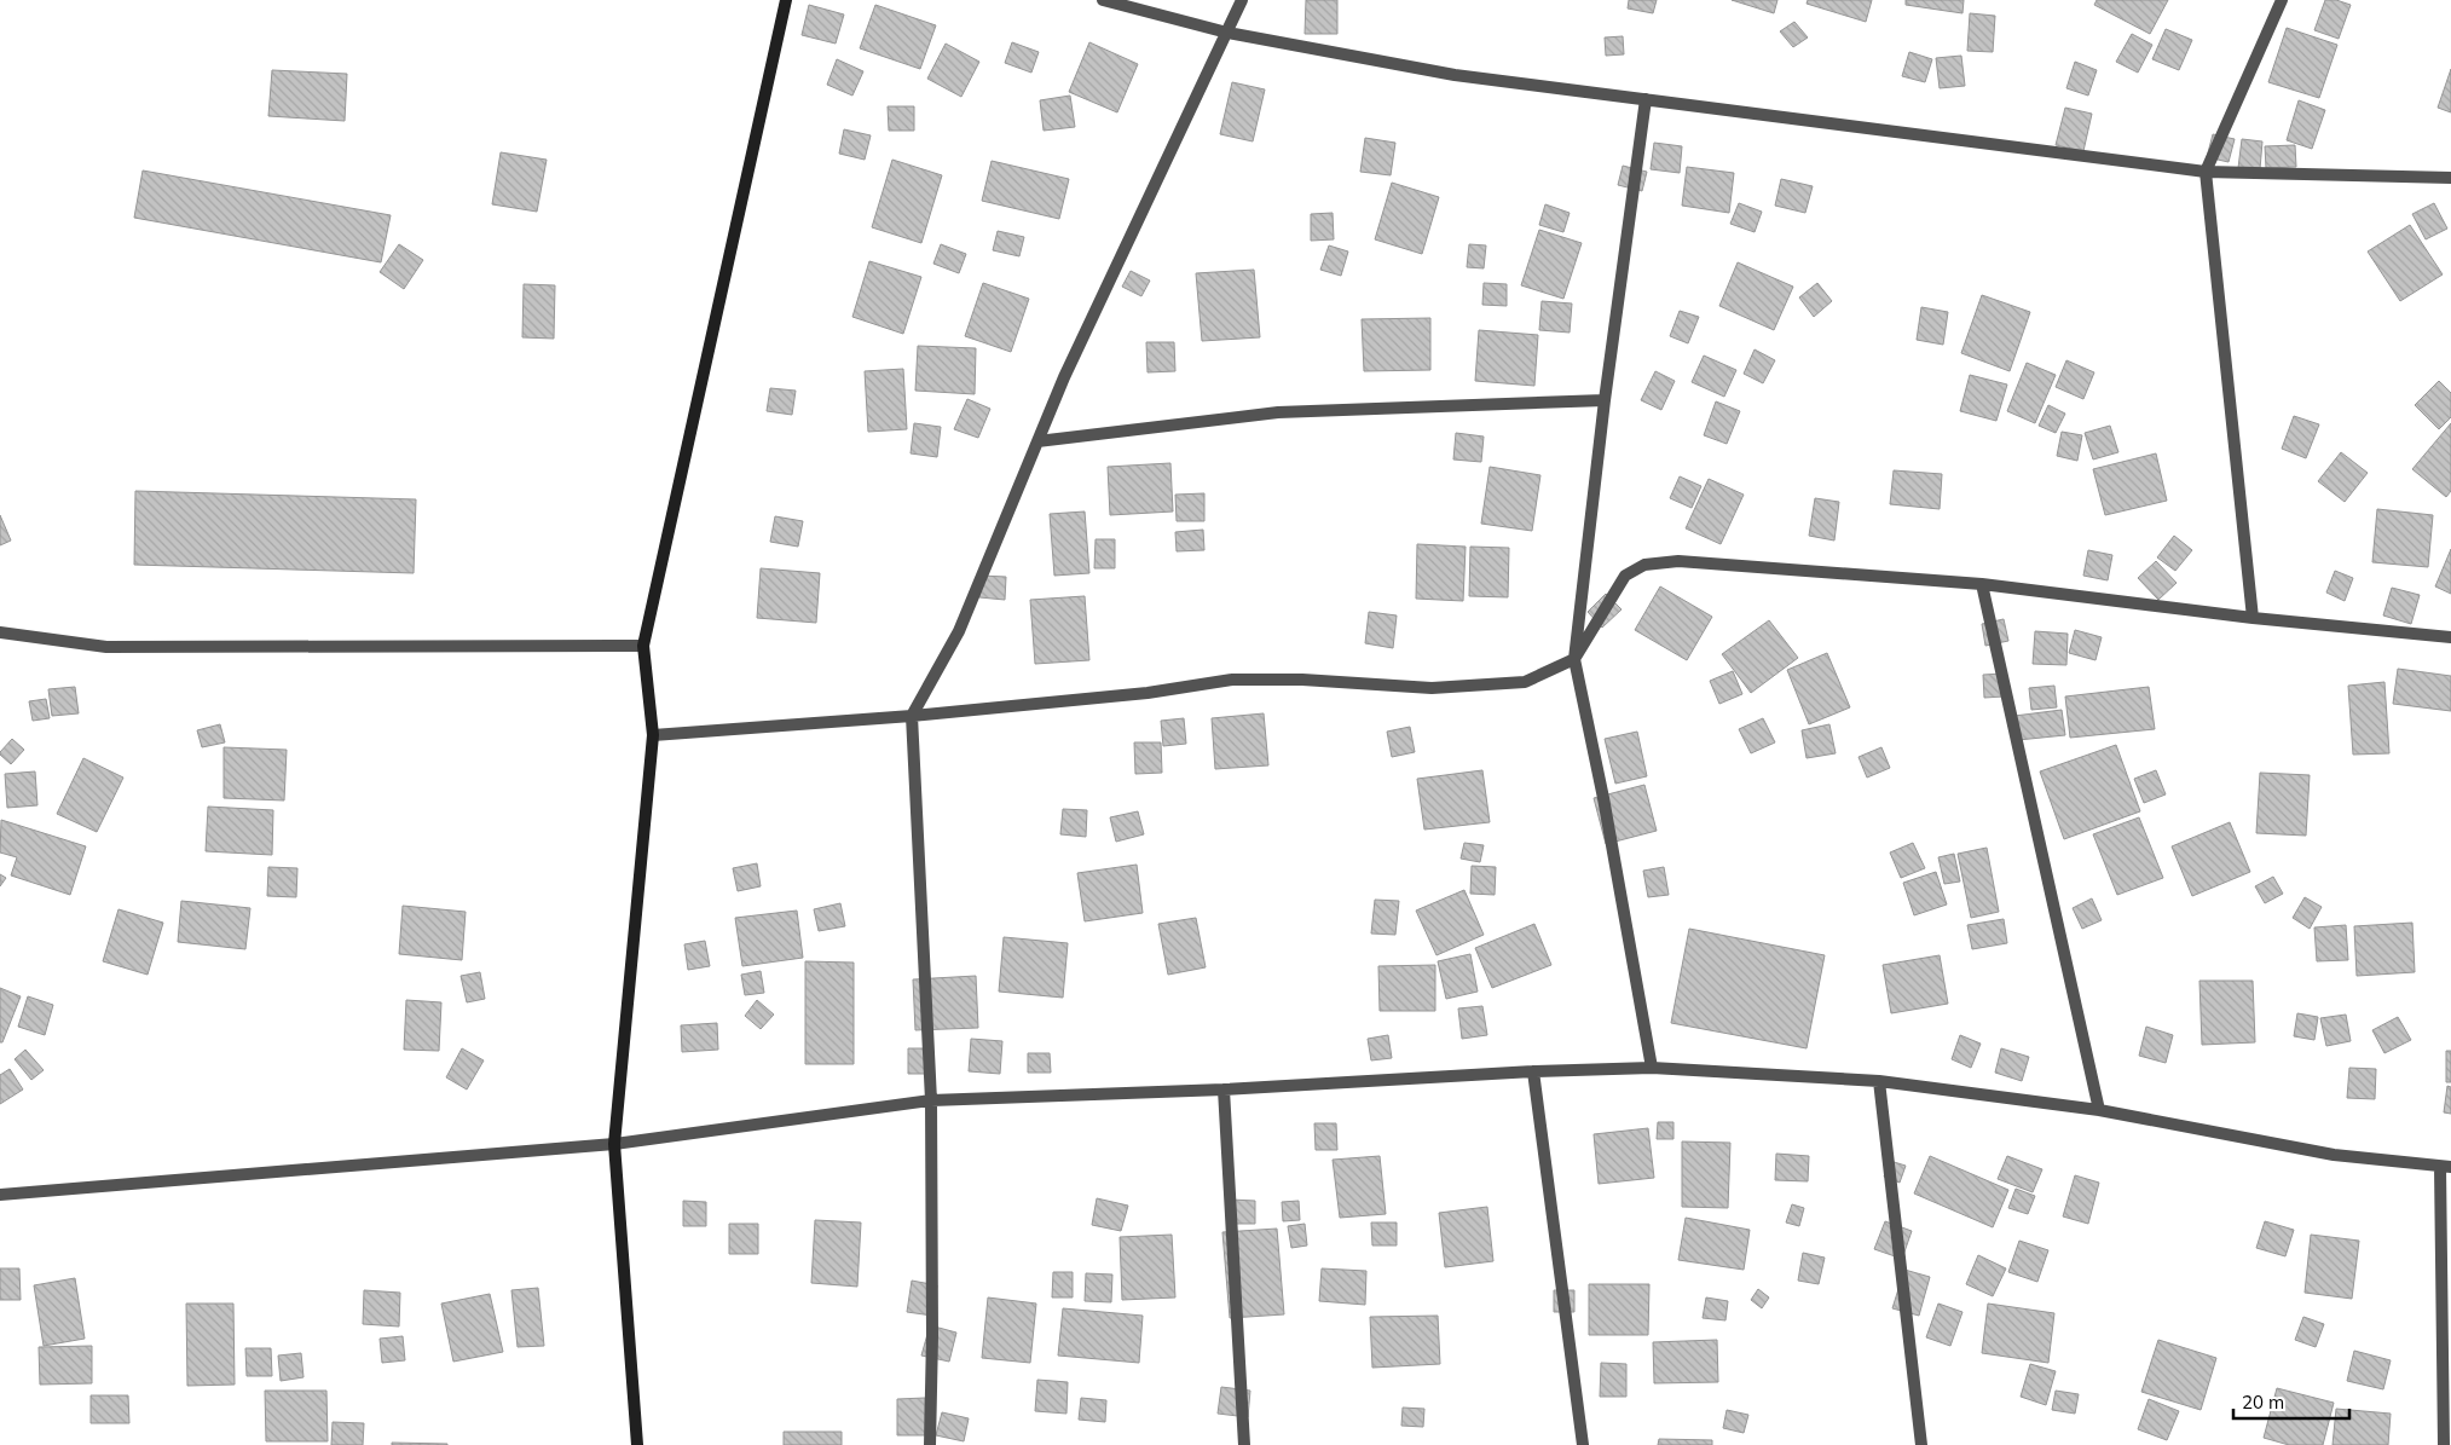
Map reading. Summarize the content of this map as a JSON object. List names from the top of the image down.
{
  "scale_bar": "20 m"
}
